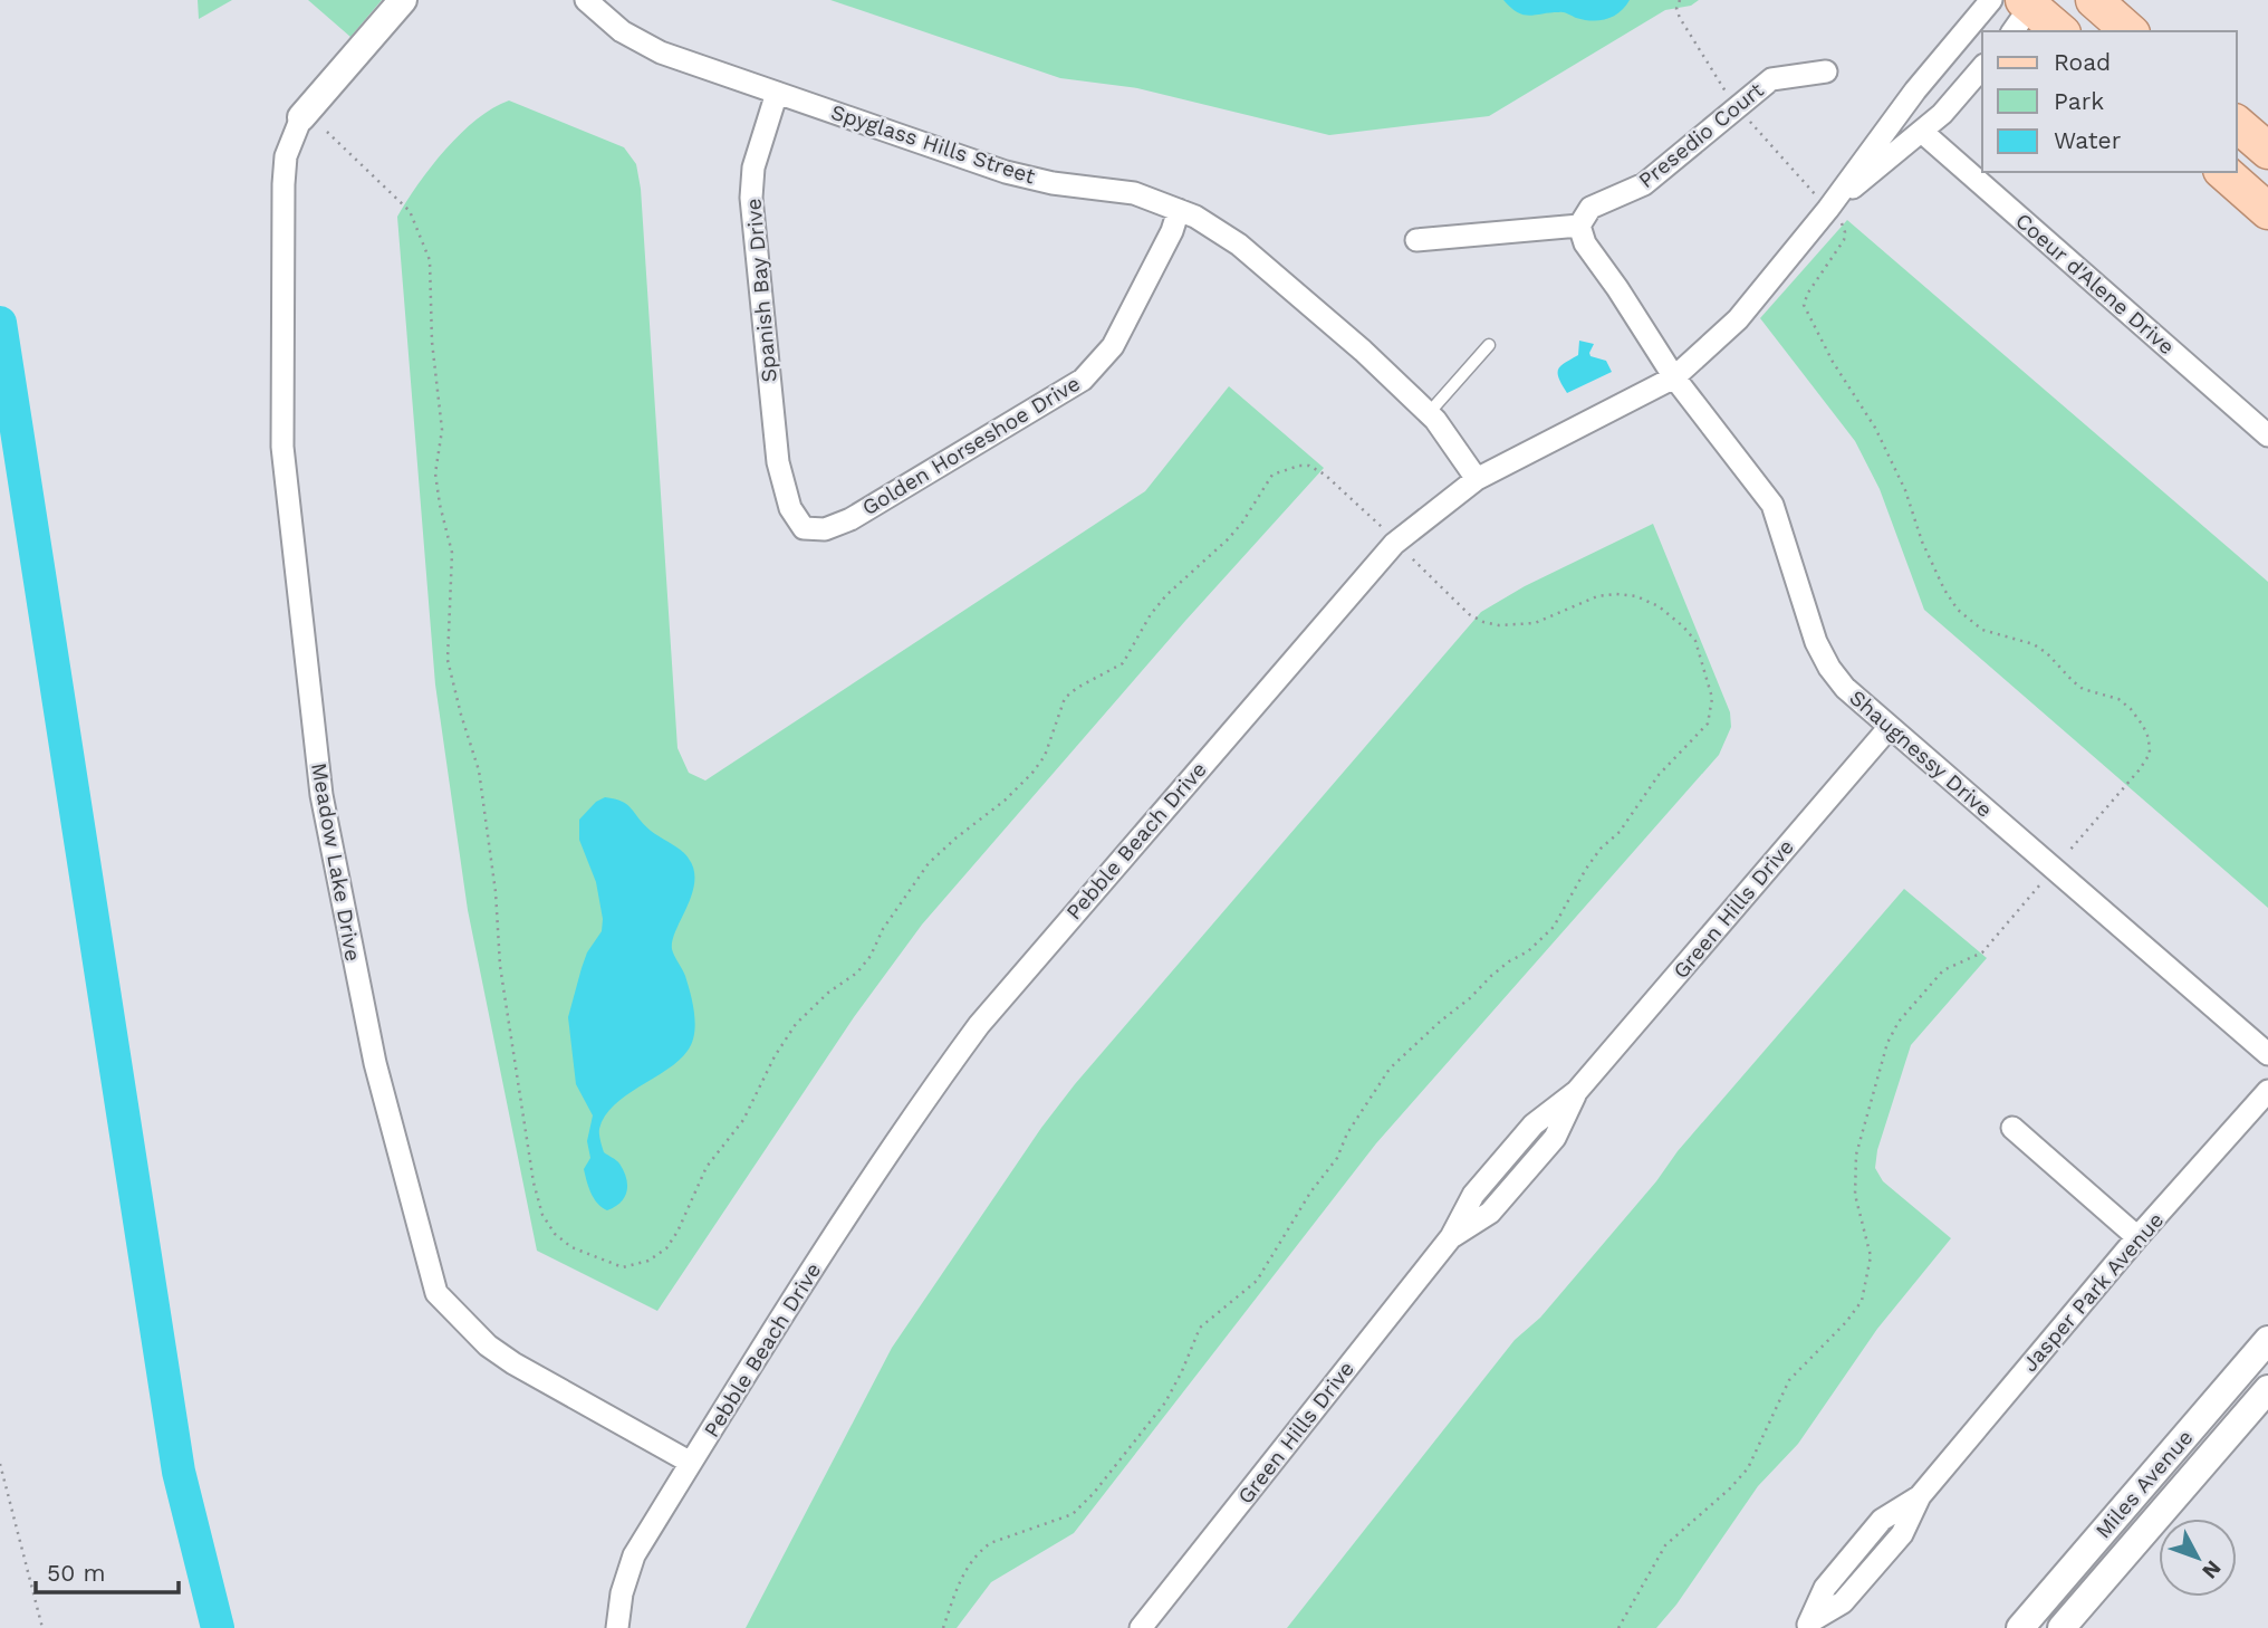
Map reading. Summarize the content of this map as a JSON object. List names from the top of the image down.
{
  "streets": {
    "street": [
      "Presedio Court",
      "Spyglass Hills Street",
      "Coeur d'Alene Drive",
      "Spanish Bay Drive",
      "Golden Horseshoe Drive",
      "Shaugnessy Drive",
      "Pebble Beach Drive",
      "Meadow Lake Drive",
      "Green Hills Drive",
      "Jasper Park Avenue",
      "Miles Avenue"
    ]
  },
  "crossings": [
    ["Spyglass Hills Street", "Spanish Bay Drive"],
    ["Spyglass Hills Street", "Golden Horseshoe Drive"],
    ["Spyglass Hills Street", "Pebble Beach Drive"],
    ["Spanish Bay Drive", "Golden Horseshoe Drive"],
    ["Shaugnessy Drive", "Pebble Beach Drive"],
    ["Shaugnessy Drive", "Green Hills Drive"],
    ["Pebble Beach Drive", "Meadow Lake Drive"]
  ],
  "legend": ["Road", "Park", "Water"],
  "scale_bar": "50 m",
  "north": "bottom right"
}
